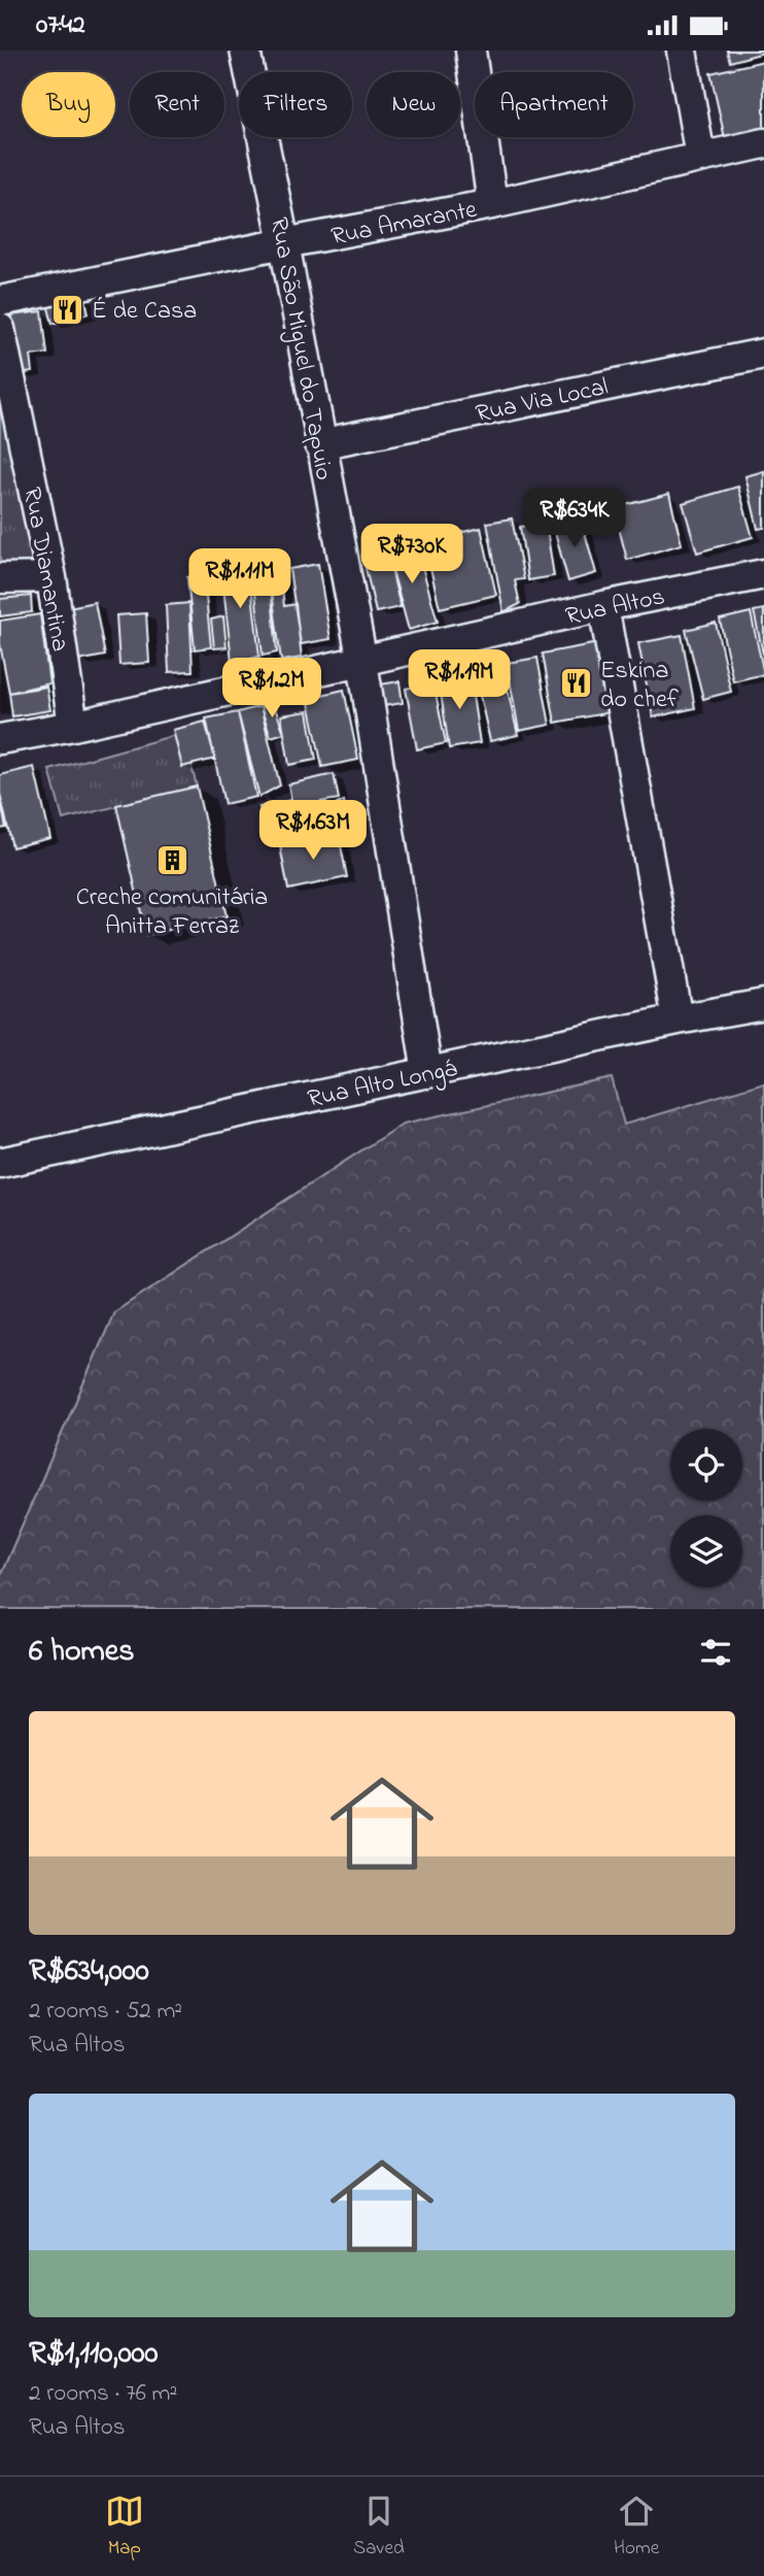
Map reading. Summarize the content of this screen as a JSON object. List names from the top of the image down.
{
  "streets": {
    "street": [
      "Rua Amarante",
      "Rua São Miguel do Tapuio",
      "Rua Via Local",
      "Rua Diamantina",
      "Rua Altos",
      "Rua Alto Longá"
    ]
  },
  "crossings": [
    ["Rua Amarante", "Rua São Miguel do Tapuio"],
    ["Rua São Miguel do Tapuio", "Rua Via Local"],
    ["Rua São Miguel do Tapuio", "Rua Altos"],
    ["Rua São Miguel do Tapuio", "Rua Alto Longá"],
    ["Rua Diamantina", "Rua Altos"]
  ],
  "places": {
    "restaurant": ["É de Casa", "Eskina do chef"],
    "building": ["Creche comunitária Anitta Ferraz"]
  },
  "page": {
    "status": "07:42",
    "chip": [
      "Buy",
      "Rent",
      "Filters",
      "New",
      "Apartment"
    ],
    "price": [
      "R$634K",
      "R$730K",
      "R$1.11M",
      "R$1.19M",
      "R$1.2M",
      "R$1.63M"
    ],
    "heading": "6 homes",
    "list": [
      {
        "name": "R$634,000",
        "note": "2 rooms · 52 m² · Rua Altos"
      },
      {
        "name": "R$1,110,000",
        "note": "2 rooms · 76 m² · Rua Altos"
      }
    ],
    "tabs": ["Map", "Saved", "Home"]
  }
}
